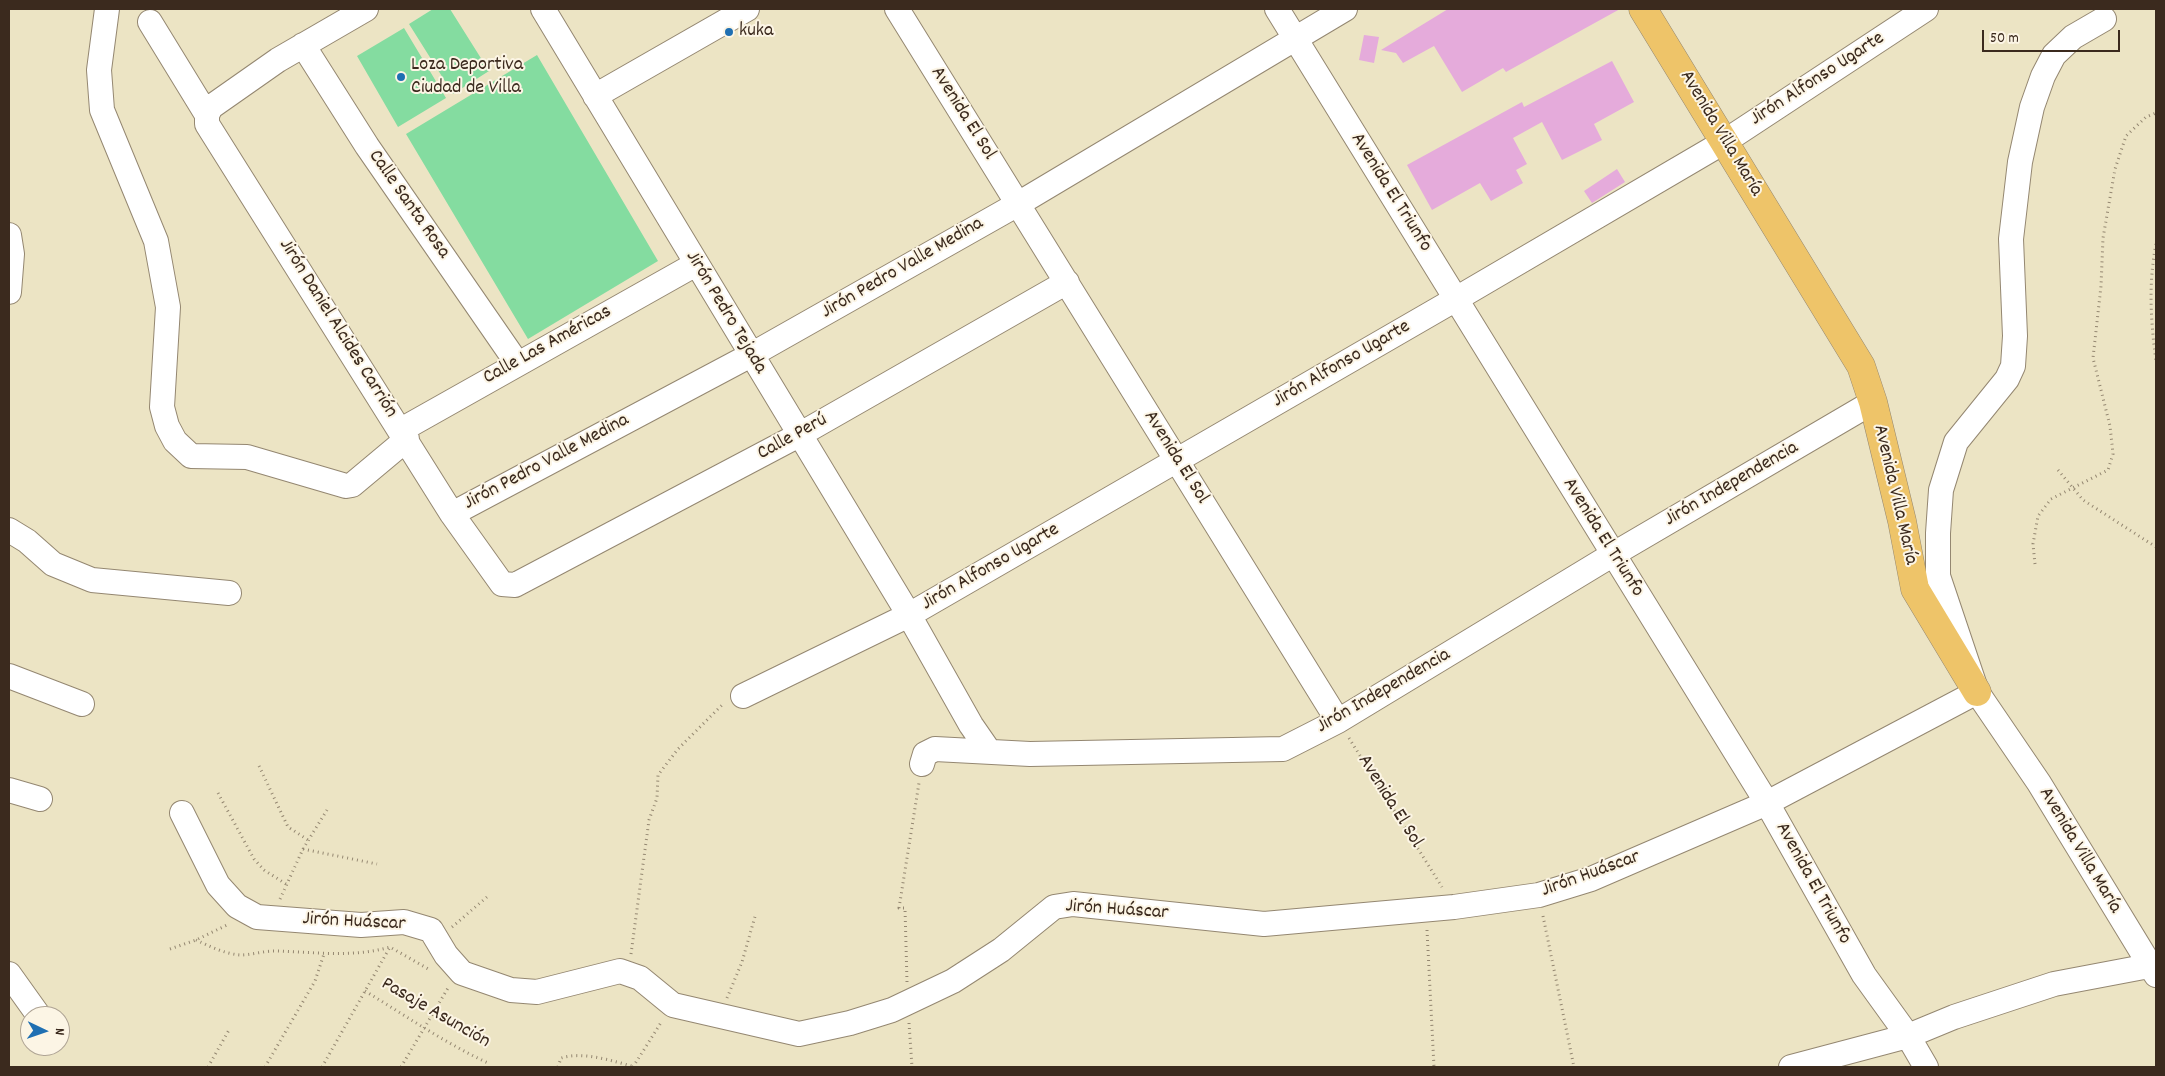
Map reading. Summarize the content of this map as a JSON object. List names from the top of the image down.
{
  "streets": {
    "main road": ["Avenida Villa María"],
    "street": [
      "Jirón Alfonso Ugarte",
      "Avenida El Sol",
      "Avenida El Triunfo",
      "Calle Santa Rosa",
      "Jirón Pedro Valle Medina",
      "Jirón Pedro Tejada",
      "Jirón Daniel Alcides Carrión",
      "Calle Las Américas",
      "Calle Perú",
      "Jirón Independencia",
      "Jirón Huáscar"
    ],
    "path": ["Pasaje Asunción"]
  },
  "crossings": [
    ["Jirón Alfonso Ugarte", "Avenida El Sol"],
    ["Jirón Alfonso Ugarte", "Avenida Villa María"],
    ["Jirón Alfonso Ugarte", "Avenida El Triunfo"],
    ["Jirón Alfonso Ugarte", "Jirón Pedro Tejada"],
    ["Avenida El Sol", "Jirón Pedro Valle Medina"],
    ["Avenida El Sol", "Calle Perú"],
    ["Avenida El Sol", "Jirón Independencia"],
    ["Avenida El Sol", "Jirón Huáscar"],
    ["Avenida Villa María", "Jirón Independencia"],
    ["Avenida Villa María", "Jirón Huáscar"],
    ["Avenida El Triunfo", "Jirón Pedro Valle Medina"],
    ["Avenida El Triunfo", "Jirón Independencia"],
    ["Avenida El Triunfo", "Jirón Huáscar"],
    ["Calle Santa Rosa", "Calle Las Américas"],
    ["Jirón Pedro Valle Medina", "Jirón Pedro Tejada"],
    ["Jirón Pedro Valle Medina", "Jirón Daniel Alcides Carrión"],
    ["Jirón Pedro Tejada", "Calle Las Américas"],
    ["Jirón Pedro Tejada", "Calle Perú"],
    ["Jirón Daniel Alcides Carrión", "Calle Las Américas"],
    ["Jirón Daniel Alcides Carrión", "Calle Perú"]
  ],
  "places": ["kuka", "Loza Deportiva Ciudad de Villa"],
  "scale_bar": "50 m",
  "north": "right"
}
